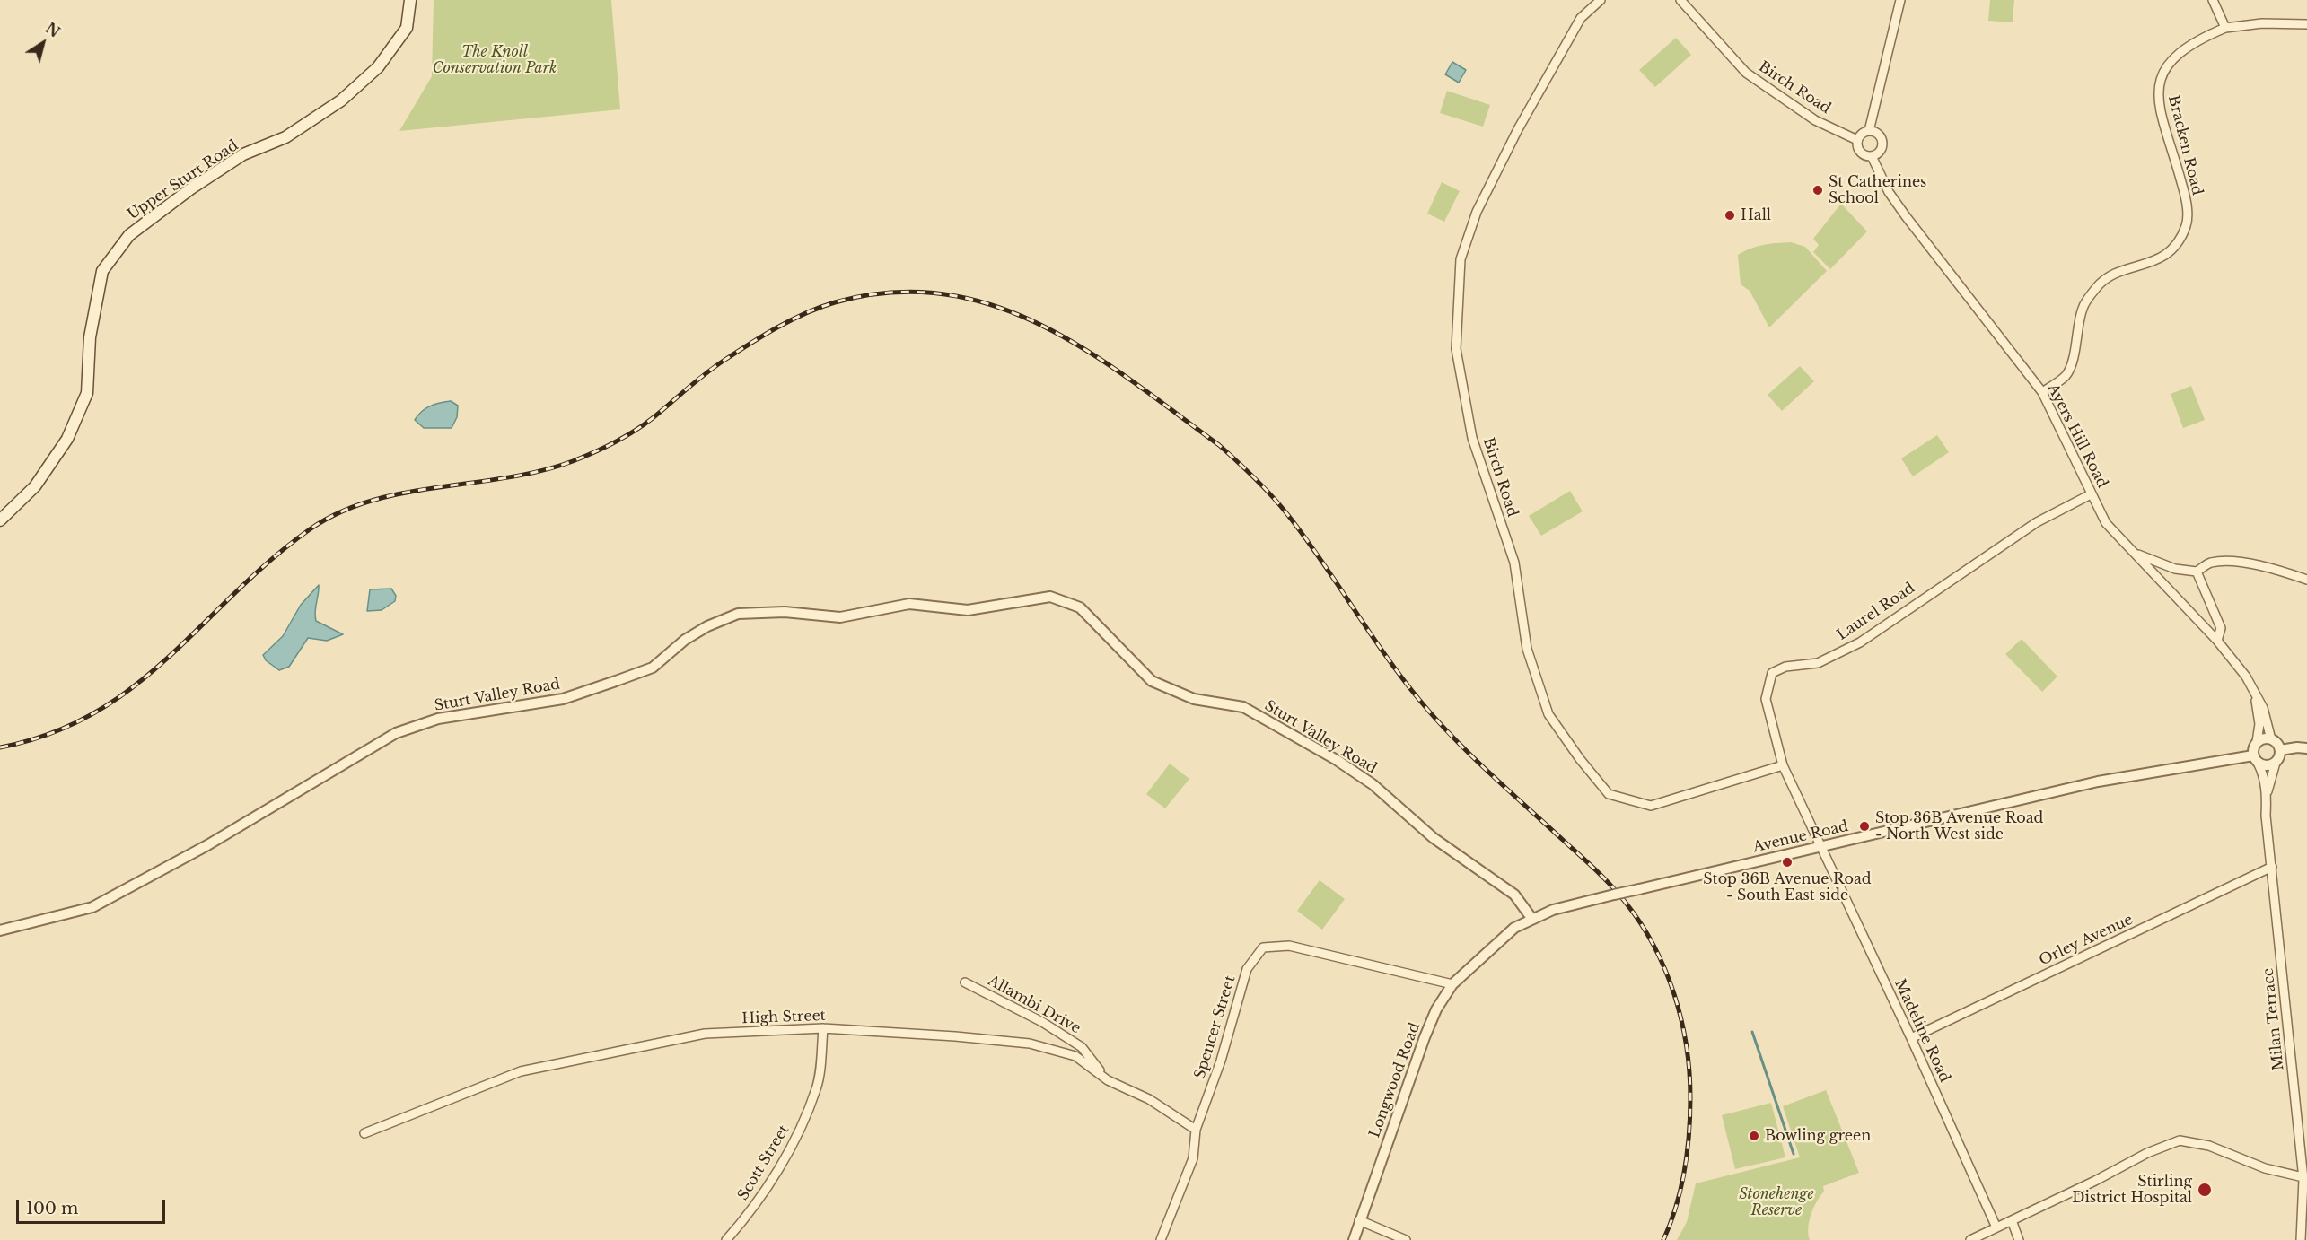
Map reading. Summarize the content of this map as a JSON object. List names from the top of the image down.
{
  "streets": {
    "main road": ["Upper Sturt Road"],
    "street": [
      "Birch Road",
      "Bracken Road",
      "Ayers Hill Road",
      "Laurel Road",
      "Sturt Valley Road",
      "Avenue Road",
      "Orley Avenue",
      "Allambi Drive",
      "High Street",
      "Milan Terrace",
      "Spencer Street",
      "Madeline Road",
      "Longwood Road",
      "Scott Street"
    ]
  },
  "crossings": [
    ["Birch Road", "Ayers Hill Road"],
    ["Birch Road", "Laurel Road"],
    ["Bracken Road", "Ayers Hill Road"],
    ["Ayers Hill Road", "Laurel Road"],
    ["Ayers Hill Road", "Avenue Road"],
    ["Ayers Hill Road", "Milan Terrace"],
    ["Laurel Road", "Avenue Road"],
    ["Laurel Road", "Madeline Road"],
    ["Sturt Valley Road", "Avenue Road"],
    ["Avenue Road", "Milan Terrace"],
    ["Avenue Road", "Madeline Road"],
    ["Avenue Road", "Longwood Road"],
    ["Orley Avenue", "Milan Terrace"],
    ["Orley Avenue", "Madeline Road"],
    ["Allambi Drive", "High Street"],
    ["High Street", "Spencer Street"],
    ["High Street", "Scott Street"],
    ["Spencer Street", "Longwood Road"]
  ],
  "parks": ["The Knoll Conservation Park", "Stonehenge Reserve"],
  "places": [
    "St Catherines School",
    "Hall",
    "Stop 36B Avenue Road - North West side",
    "Stop 36B Avenue Road - South East side",
    "Bowling green",
    "Stirling District Hospital"
  ],
  "scale_bar": "100 m",
  "north": "top right"
}
